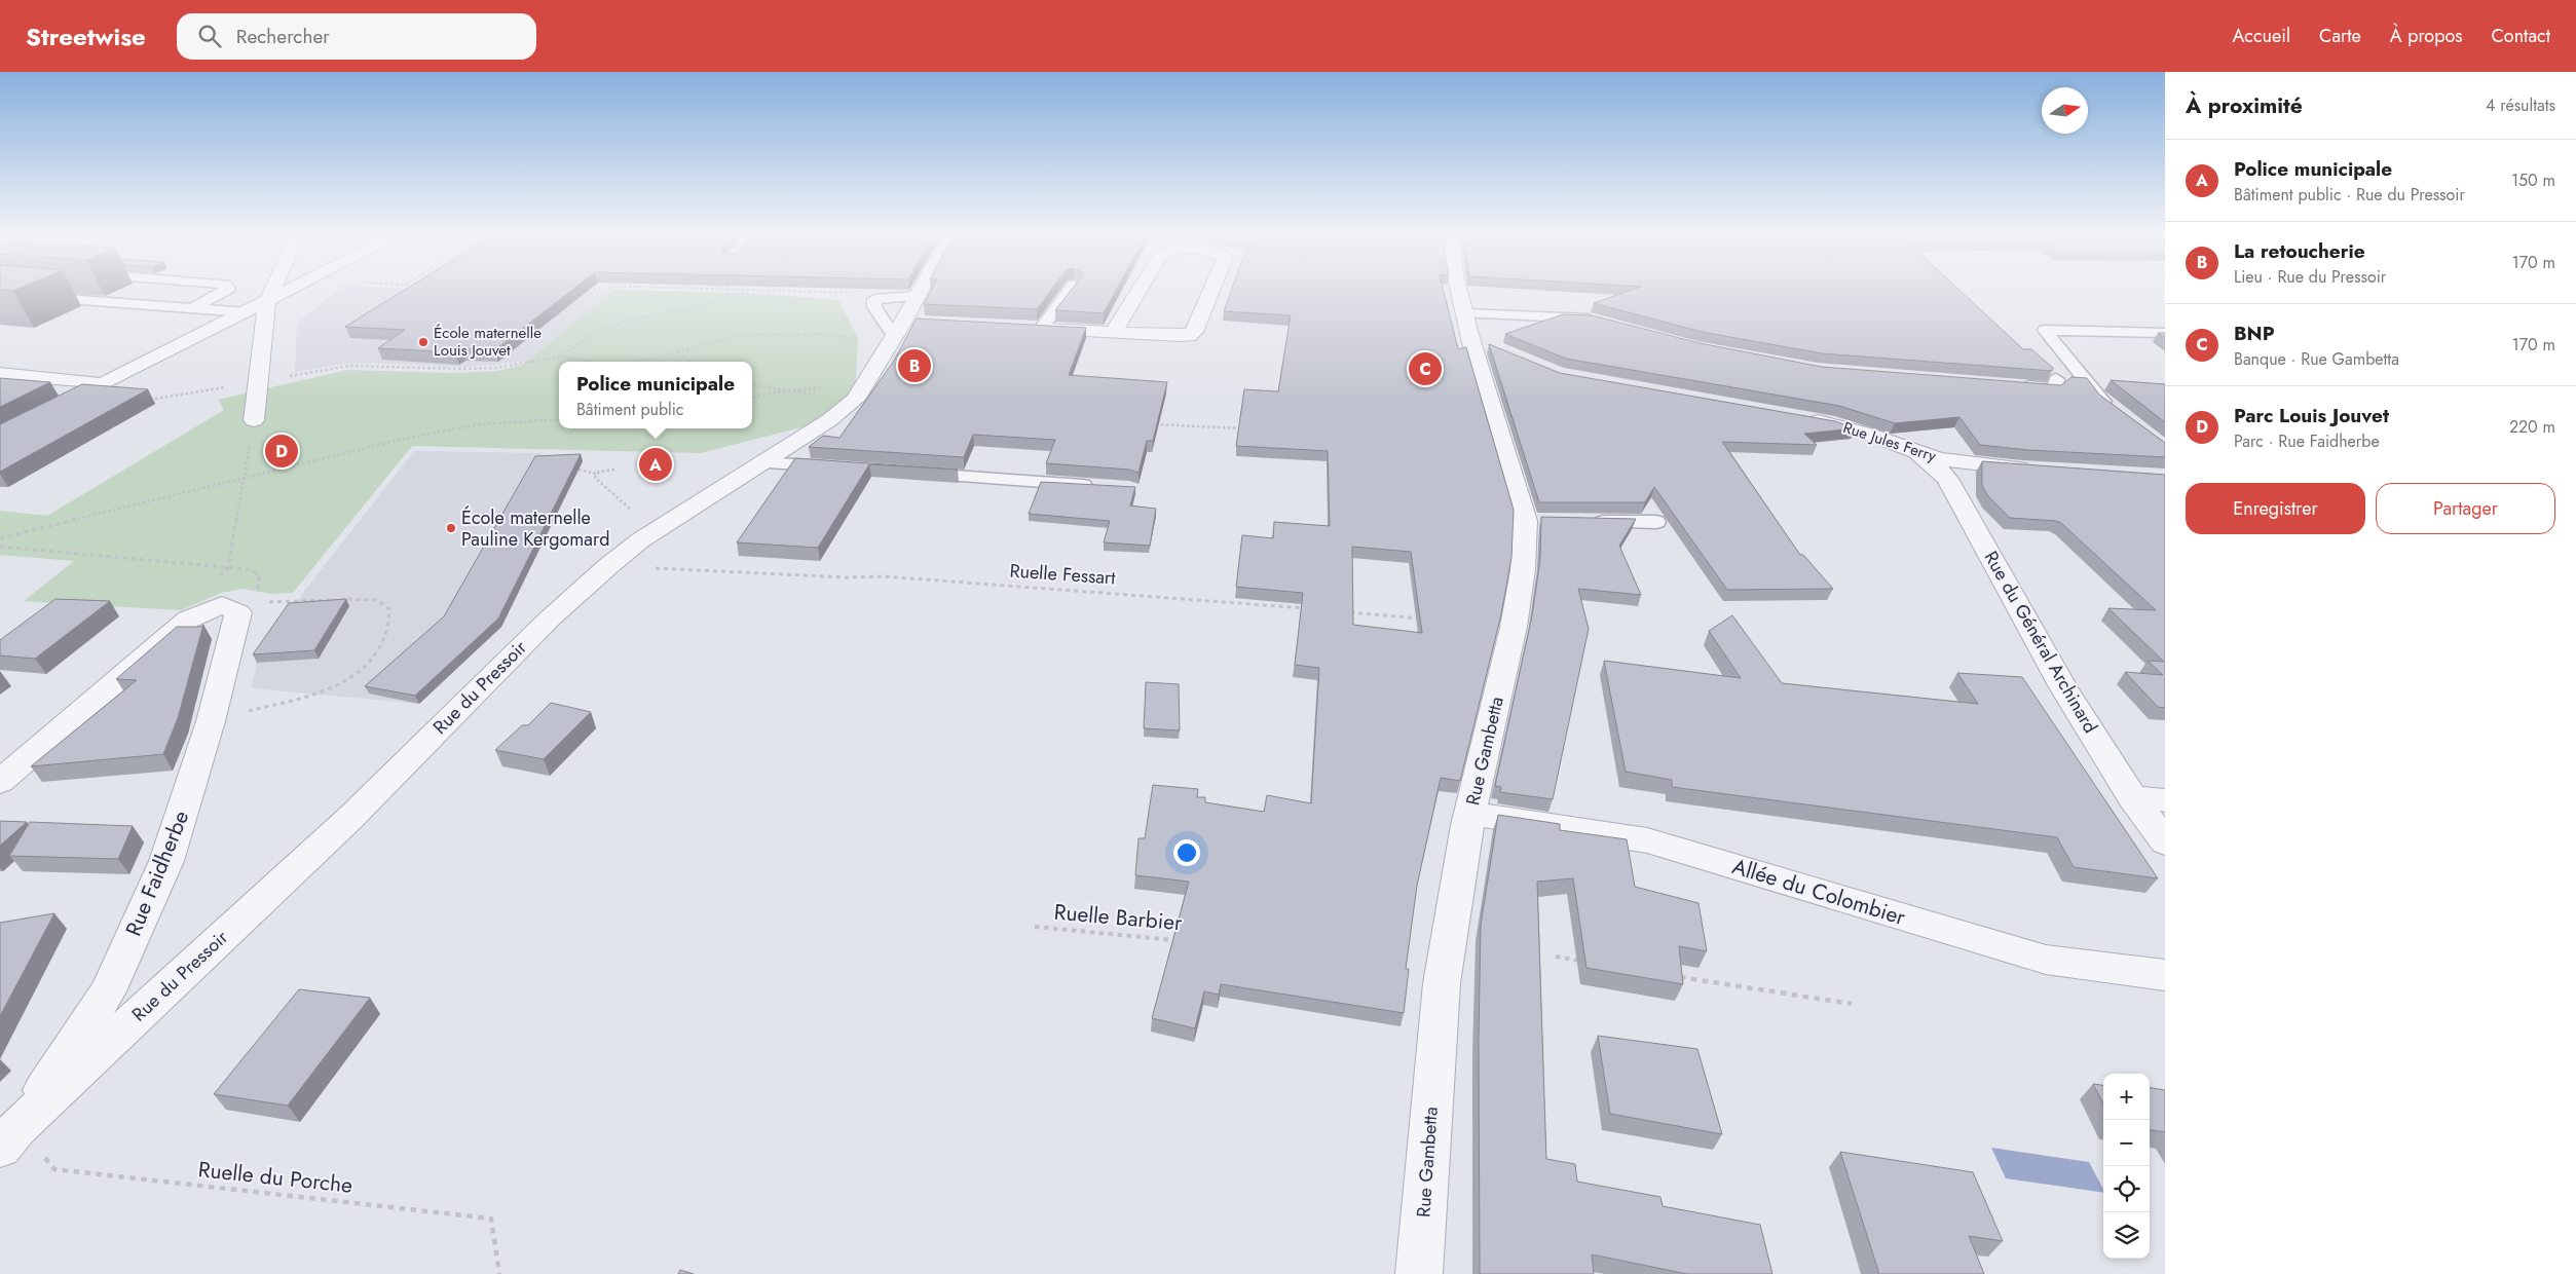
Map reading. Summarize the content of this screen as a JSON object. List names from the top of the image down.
{
  "streets": {
    "street": [
      "Rue Jules Ferry",
      "Rue du Général Archinard",
      "Rue du Pressoir",
      "Rue Gambetta",
      "Rue Faidherbe",
      "Allée du Colombier"
    ],
    "path": ["Ruelle Fessart", "Ruelle Barbier", "Ruelle du Porche"]
  },
  "crossings": [
    ["Rue Jules Ferry", "Rue du Général Archinard"],
    ["Ruelle Fessart", "Rue du Pressoir"],
    ["Rue du Pressoir", "Rue Faidherbe"],
    ["Rue du Pressoir", "Ruelle du Porche"],
    ["Rue Gambetta", "Allée du Colombier"],
    ["Rue Faidherbe", "Ruelle du Porche"]
  ],
  "places": ["École maternelle Louis Jouvet", "École maternelle Pauline Kergomard"],
  "north": "right",
  "page": {
    "header": "Streetwise",
    "search": "Rechercher",
    "nav": [
      "Accueil",
      "Carte",
      "À propos",
      "Contact"
    ],
    "heading": ["À proximité", "4 résultats"],
    "list": [
      {
        "mark": "A",
        "name": "Police municipale",
        "note": "Bâtiment public · Rue du Pressoir",
        "value": "150 m"
      },
      {
        "mark": "B",
        "name": "La retoucherie",
        "note": "Lieu · Rue du Pressoir",
        "value": "170 m"
      },
      {
        "mark": "C",
        "name": "BNP",
        "note": "Banque · Rue Gambetta",
        "value": "170 m"
      },
      {
        "mark": "D",
        "name": "Parc Louis Jouvet",
        "note": "Parc · Rue Faidherbe",
        "value": "220 m"
      }
    ],
    "pins": [
      "B",
      "C",
      "D",
      "A"
    ],
    "popup": ["Police municipale", "Bâtiment public"],
    "buttons": ["Enregistrer", "Partager"],
    "map_buttons": ["+", "−"]
  }
}
